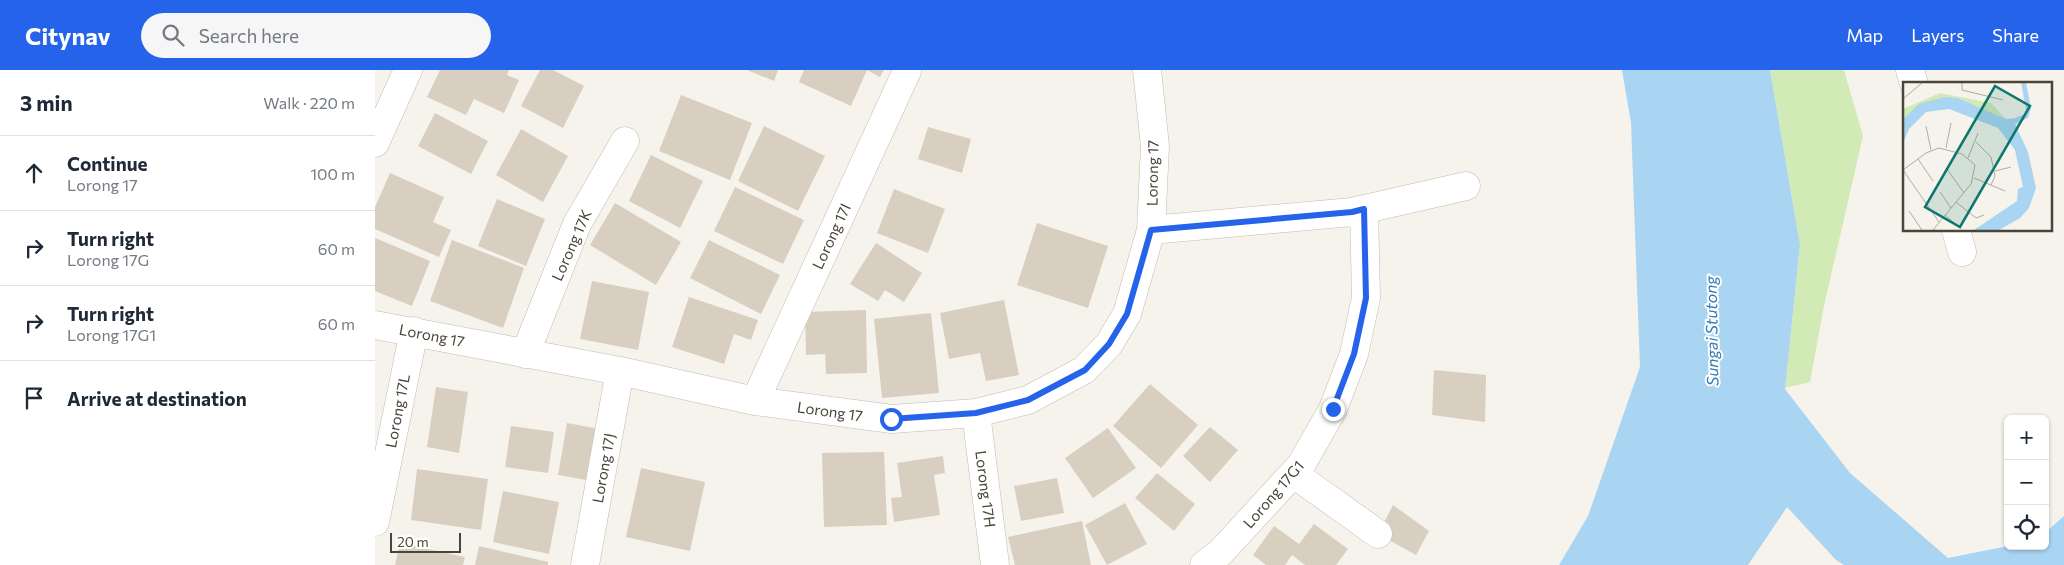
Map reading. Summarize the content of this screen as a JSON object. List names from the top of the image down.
{
  "streets": {
    "street": [
      "Lorong 17",
      "Lorong 17I",
      "Lorong 17K",
      "Lorong 17L",
      "Lorong 17J",
      "Lorong 17H",
      "Lorong 17G1"
    ]
  },
  "crossings": [
    ["Lorong 17", "Lorong 17I"],
    ["Lorong 17", "Lorong 17K"],
    ["Lorong 17", "Lorong 17L"],
    ["Lorong 17", "Lorong 17J"],
    ["Lorong 17", "Lorong 17H"]
  ],
  "water": ["Sungai Stutong"],
  "scale_bar": "20 m",
  "page": {
    "header": "Citynav",
    "search": "Search here",
    "nav": ["Map", "Layers", "Share"],
    "heading": ["3 min", "Walk · 220 m"],
    "list": [
      ["Continue", "Lorong 17", "100 m"],
      ["Turn right", "Lorong 17G", "60 m"],
      ["Turn right", "Lorong 17G1", "60 m"],
      "Arrive at destination"
    ],
    "map_buttons": ["+", "−"],
    "scale": "20 m"
  }
}
